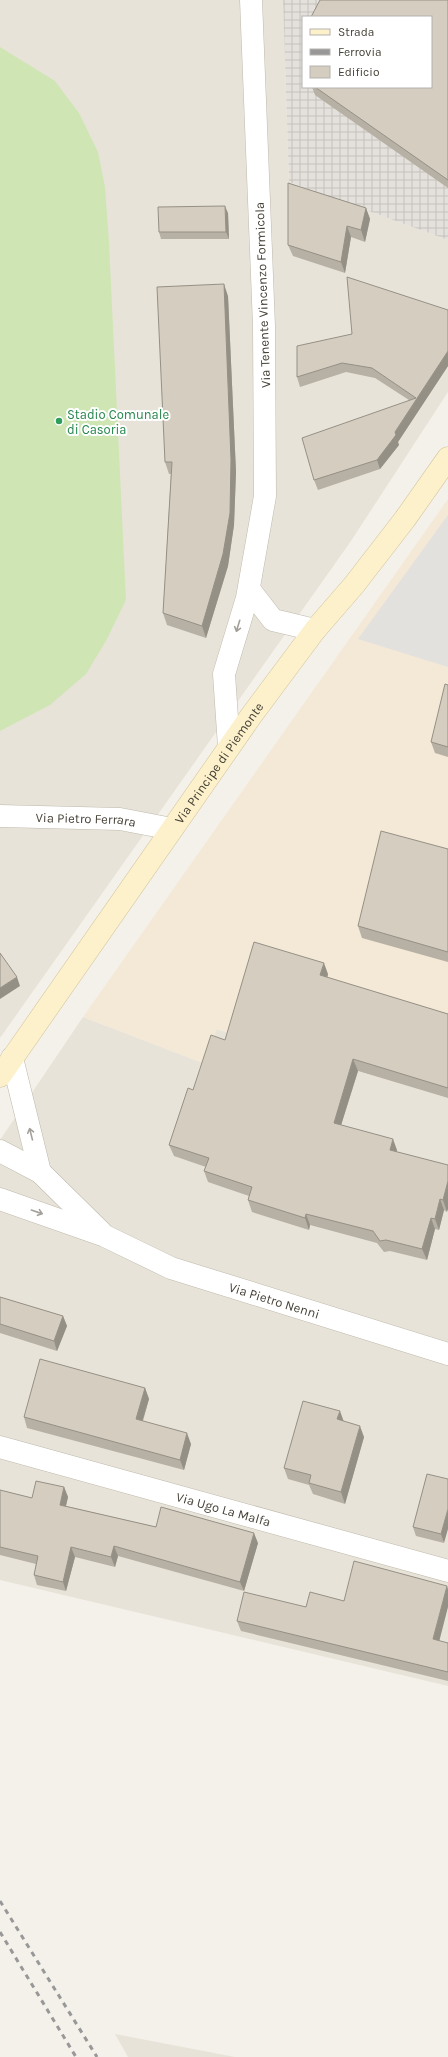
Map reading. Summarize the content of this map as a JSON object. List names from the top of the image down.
{
  "streets": {
    "main road": ["Via Principe di Piemonte"],
    "street": [
      "Via Tenente Vincenzo Formicola",
      "Via Pietro Ferrara",
      "Via Pietro Nenni",
      "Via Ugo La Malfa"
    ]
  },
  "crossings": [
    ["Via Tenente Vincenzo Formicola", "Via Principe di Piemonte"],
    ["Via Principe di Piemonte", "Via Pietro Ferrara"]
  ],
  "places": ["Stadio Comunale di Casoria"],
  "legend": ["Strada", "Ferrovia", "Edificio"]
}
